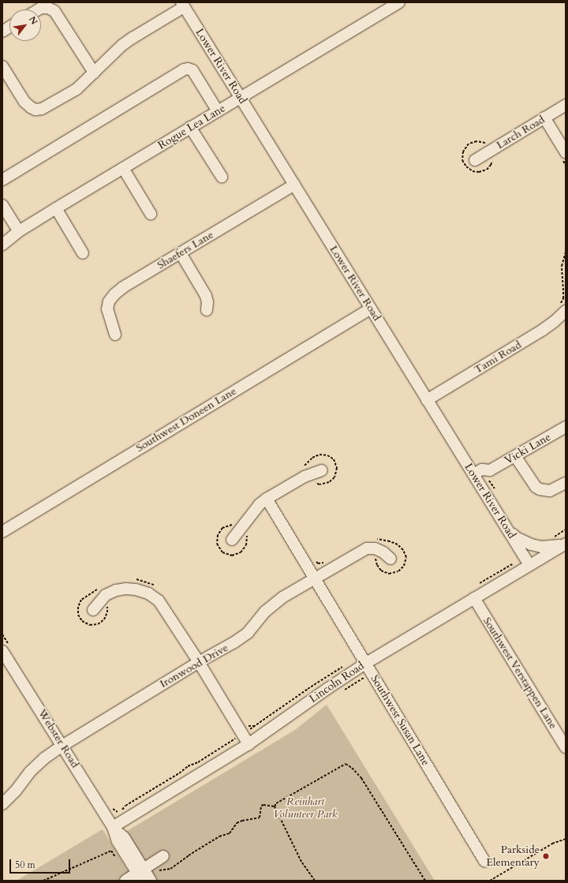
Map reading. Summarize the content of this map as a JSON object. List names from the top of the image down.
{
  "streets": {
    "street": [
      "Lower River Road",
      "Rogue Lea Lane",
      "Larch Road",
      "Shaefers Lane",
      "Tami Road",
      "Southwest Doneen Lane",
      "Vicki Lane",
      "Ironwood Drive",
      "Southwest Verstappen Lane",
      "Lincoln Road",
      "Southwest Susan Lane",
      "Webster Road"
    ]
  },
  "crossings": [
    ["Lower River Road", "Rogue Lea Lane"],
    ["Lower River Road", "Shaefers Lane"],
    ["Lower River Road", "Tami Road"],
    ["Lower River Road", "Southwest Doneen Lane"],
    ["Lower River Road", "Vicki Lane"],
    ["Lower River Road", "Lincoln Road"],
    ["Ironwood Drive", "Southwest Susan Lane"],
    ["Ironwood Drive", "Webster Road"],
    ["Southwest Verstappen Lane", "Lincoln Road"],
    ["Lincoln Road", "Southwest Susan Lane"],
    ["Lincoln Road", "Webster Road"]
  ],
  "parks": ["Reinhart Volunteer Park"],
  "places": ["Parkside Elementary"],
  "scale_bar": "50 m",
  "north": "top right"
}
